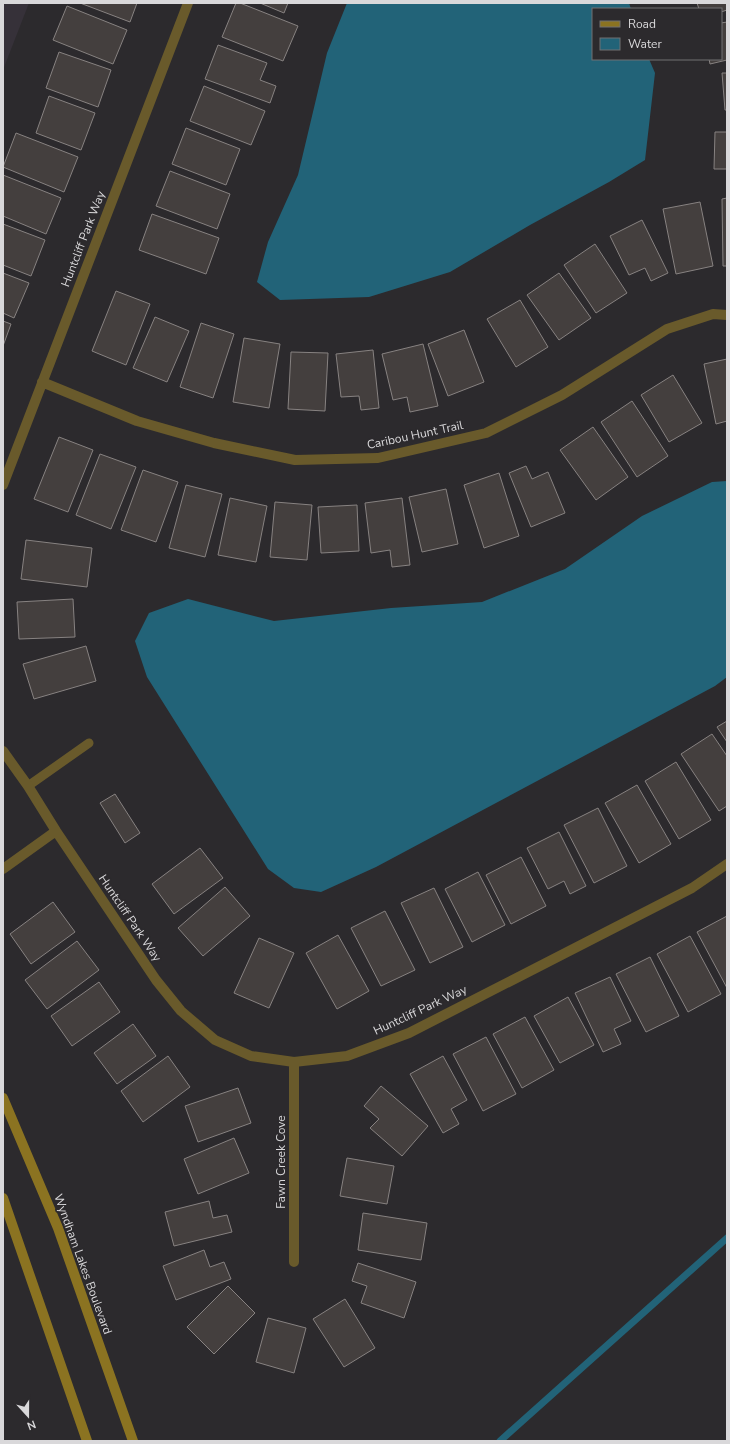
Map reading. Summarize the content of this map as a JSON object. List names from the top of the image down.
{
  "streets": {
    "street": [
      "Huntcliff Park Way",
      "Caribou Hunt Trail",
      "Fawn Creek Cove",
      "Wyndham Lakes Boulevard"
    ]
  },
  "crossings": [
    ["Huntcliff Park Way", "Caribou Hunt Trail"],
    ["Huntcliff Park Way", "Fawn Creek Cove"]
  ],
  "legend": ["Road", "Water"],
  "north": "bottom"
}
